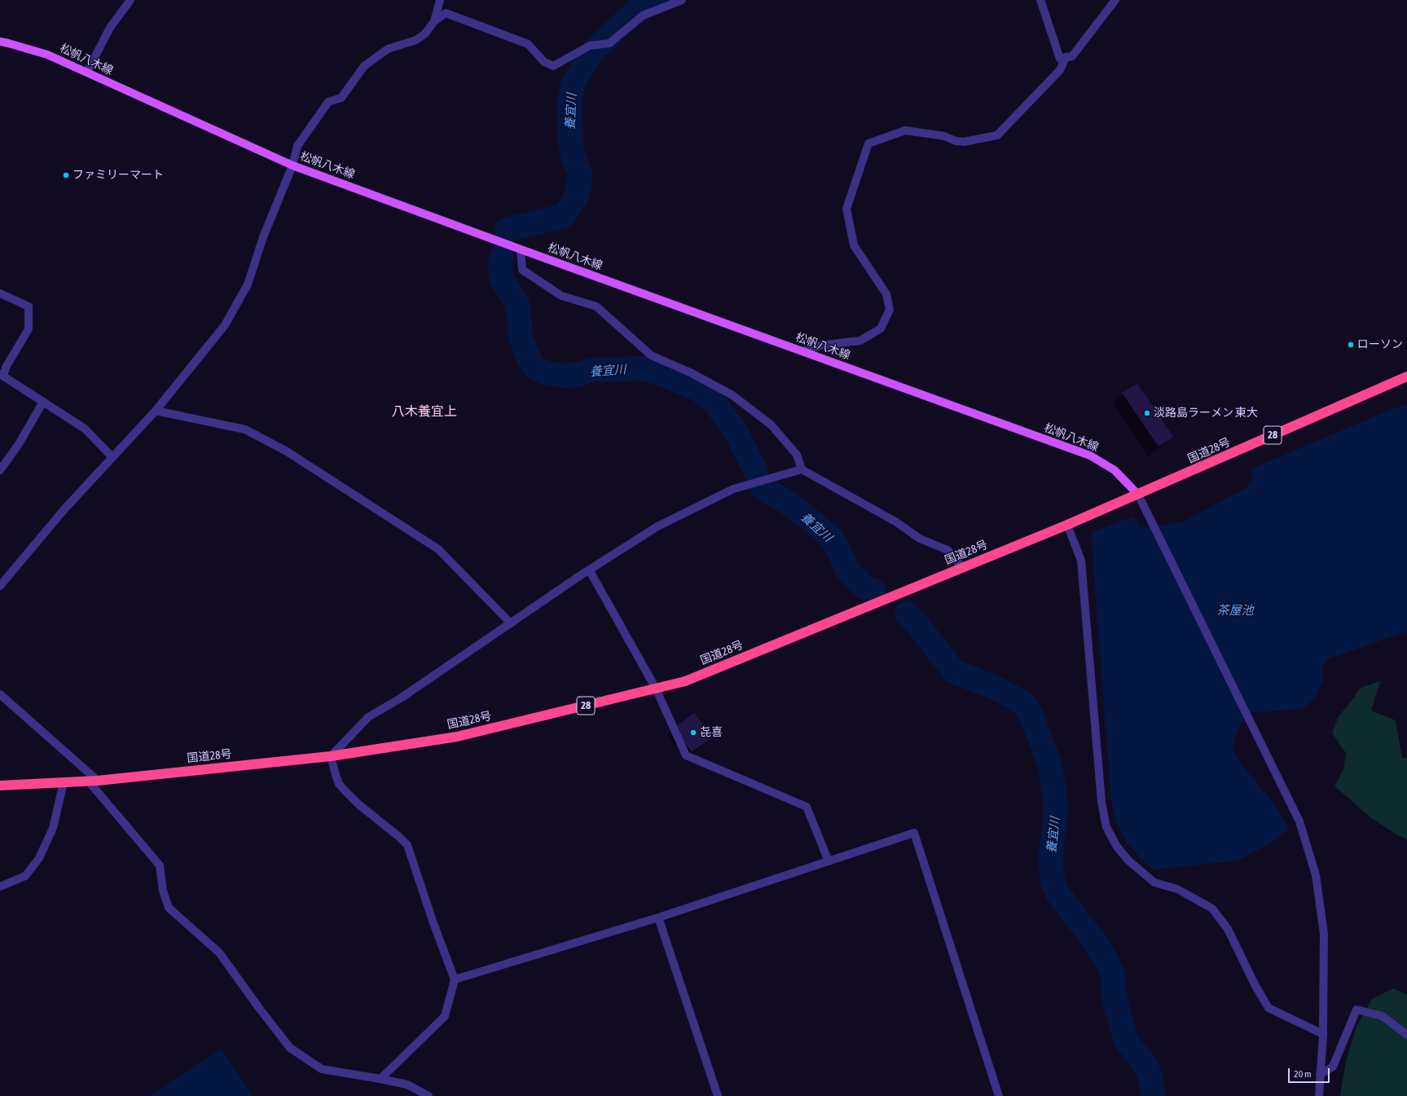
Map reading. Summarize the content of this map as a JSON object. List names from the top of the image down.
{
  "streets": {
    "highway": ["28", "国道28号"],
    "main road": ["松帆八木線"]
  },
  "crossings": [
    ["松帆八木線", "国道28号"]
  ],
  "districts": ["八木養宜上"],
  "water": ["養宜川", "茶屋池"],
  "places": [
    "ファミリーマート",
    "ローソン",
    "淡路島ラーメン 東大",
    "㐂喜"
  ],
  "scale_bar": "20 m"
}
